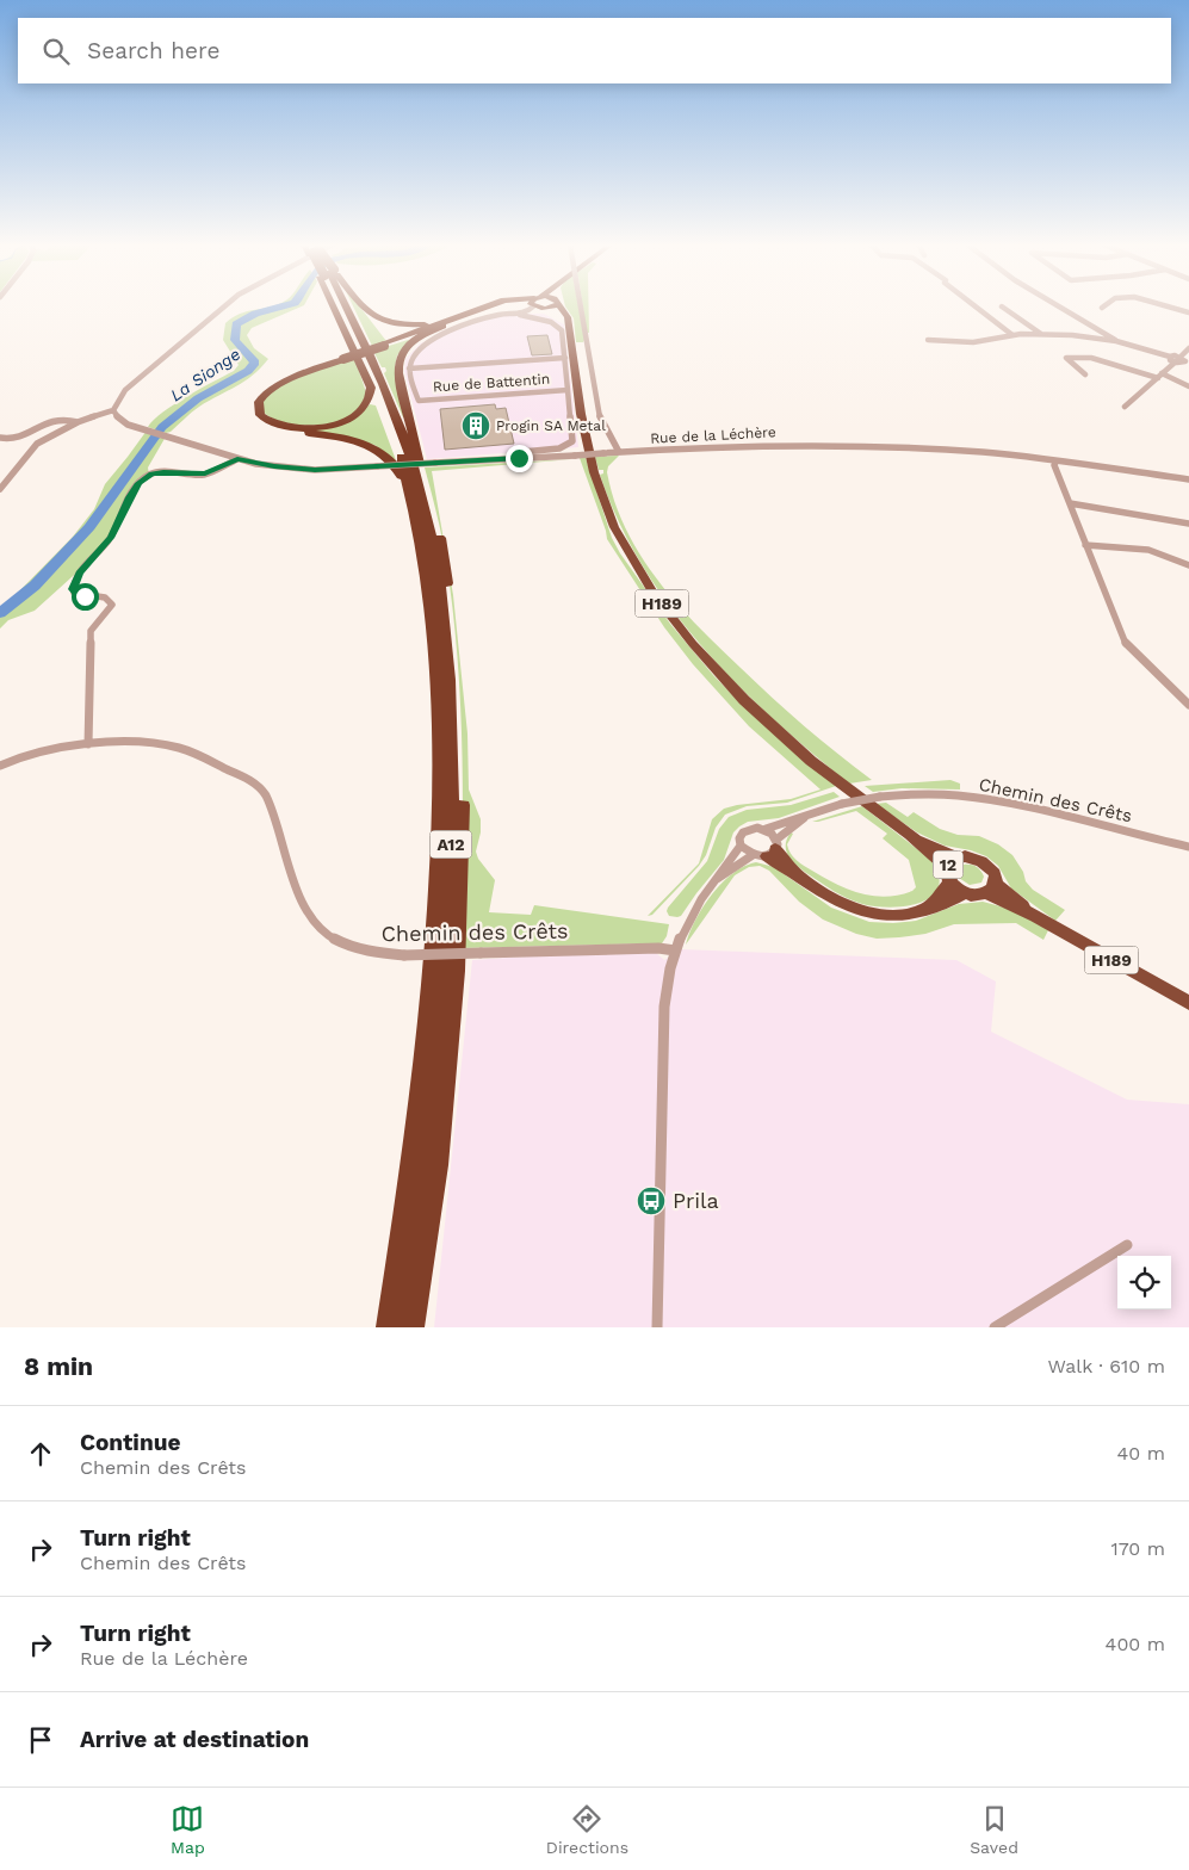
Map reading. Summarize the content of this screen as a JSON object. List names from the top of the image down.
{
  "streets": {
    "highway": ["H189", "A12", "12"],
    "street": ["Rue de Battentin", "Rue de la Léchère", "Chemin des Crêts"]
  },
  "crossings": [
    ["H189", "12"]
  ],
  "water": ["La Sionge"],
  "places": {
    "building": ["Progin SA Metal"],
    "bus stop": ["Prila"]
  },
  "page": {
    "search": "Search here",
    "heading": ["8 min", "Walk · 610 m"],
    "list": [
      ["Continue", "Chemin des Crêts", "40 m"],
      ["Turn right", "Chemin des Crêts", "170 m"],
      ["Turn right", "Rue de la Léchère", "400 m"],
      "Arrive at destination"
    ],
    "nav": ["Map", "Directions", "Saved"]
  }
}
